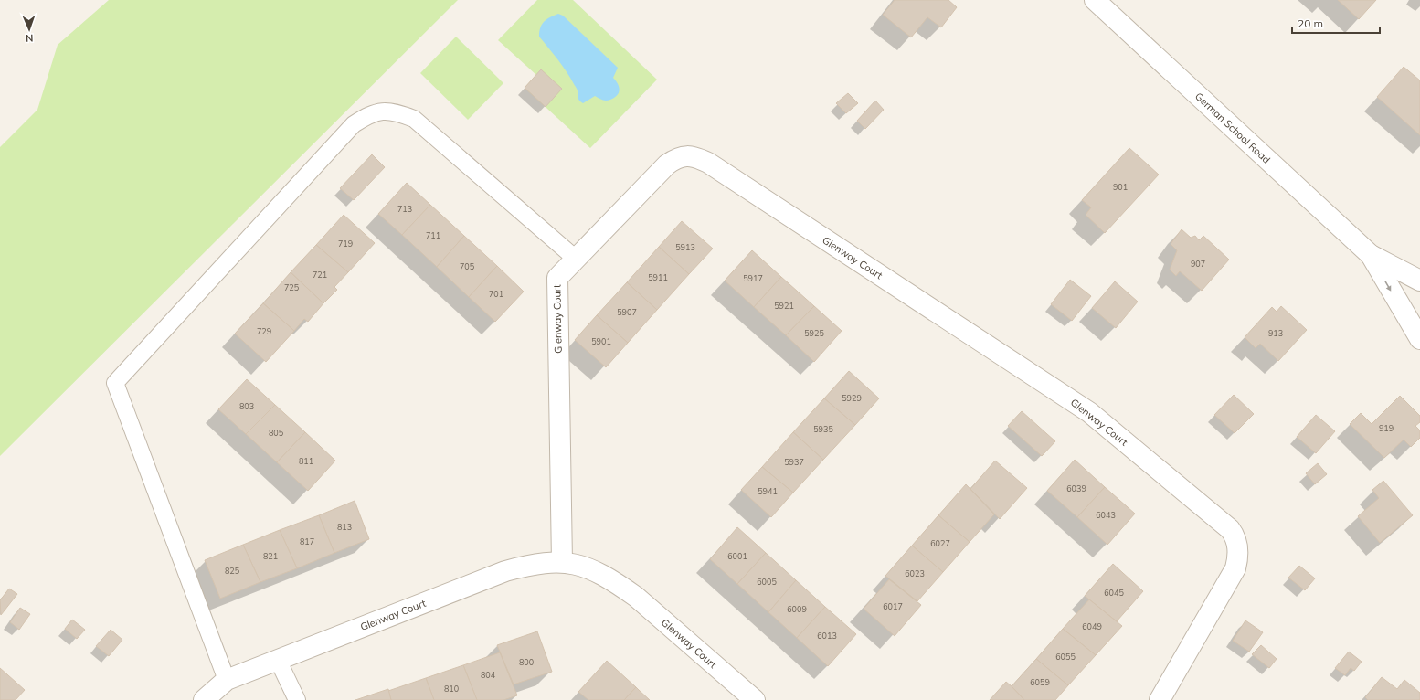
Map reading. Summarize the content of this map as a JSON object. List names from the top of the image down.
{
  "streets": {
    "street": ["German School Road", "Glenway Court"]
  },
  "house_numbers": [
    "901",
    "713",
    "711",
    "719",
    "5913",
    "907",
    "705",
    "721",
    "5911",
    "5917",
    "725",
    "701",
    "5921",
    "5907",
    "729",
    "5925",
    "913",
    "5901",
    "5929",
    "803",
    "919",
    "5935",
    "805",
    "811",
    "5937",
    "6039",
    "5941",
    "6043",
    "813",
    "817",
    "6027",
    "821",
    "6001",
    "825",
    "6023",
    "6005",
    "6045",
    "6017",
    "6009",
    "6049",
    "6013",
    "6055",
    "800",
    "804",
    "6059",
    "810"
  ],
  "scale_bar": "20 m",
  "north": "bottom"
}
